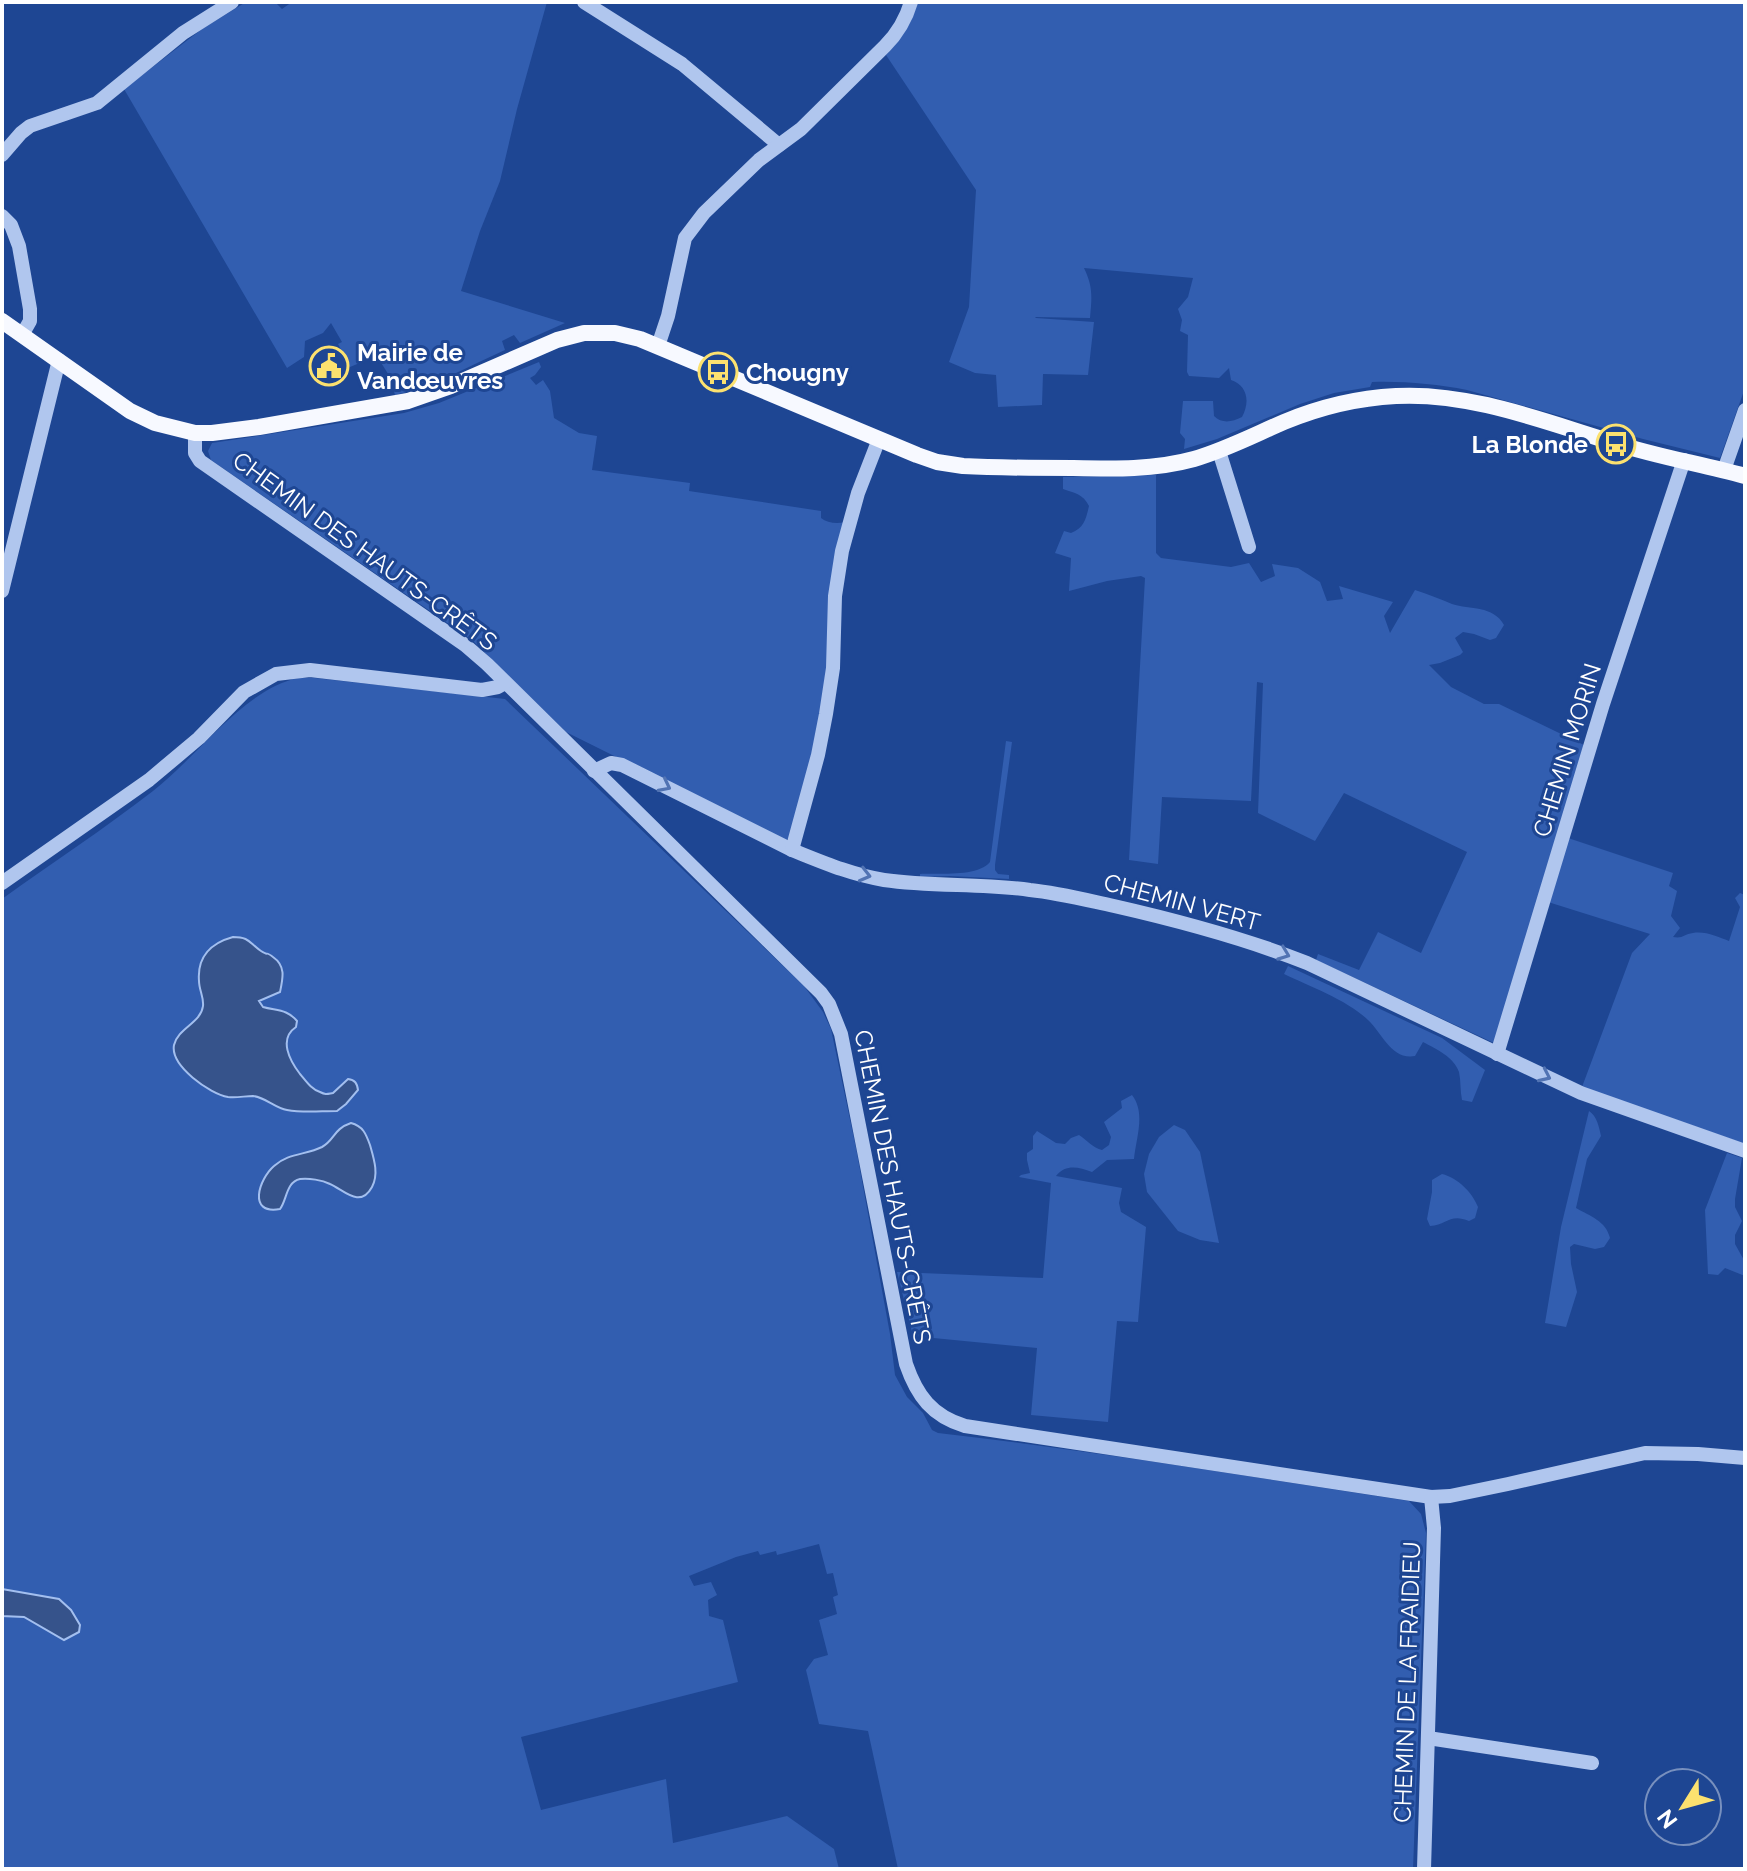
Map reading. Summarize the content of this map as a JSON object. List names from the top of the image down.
{
  "streets": {
    "street": [
      "CHEMIN DES HAUTS-CRÊTS",
      "CHEMIN MORIN",
      "CHEMIN VERT",
      "CHEMIN DE LA FRAIDIEU"
    ]
  },
  "crossings": [
    ["CHEMIN DES HAUTS-CRÊTS", "CHEMIN VERT"],
    ["CHEMIN DES HAUTS-CRÊTS", "CHEMIN DE LA FRAIDIEU"],
    ["CHEMIN MORIN", "CHEMIN VERT"]
  ],
  "one_way": ["CHEMIN VERT"],
  "places": {
    "public building": ["Mairie de Vandœuvres"],
    "bus stop": ["Chougny", "La Blonde"]
  },
  "north": "bottom left"
}
